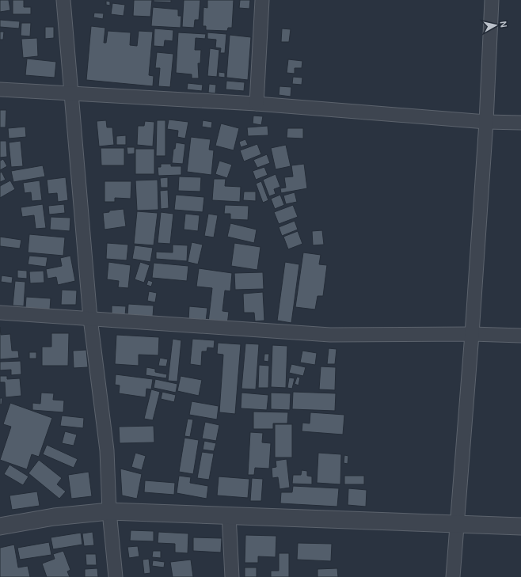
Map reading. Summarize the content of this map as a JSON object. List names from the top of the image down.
{
  "north": "right"
}
